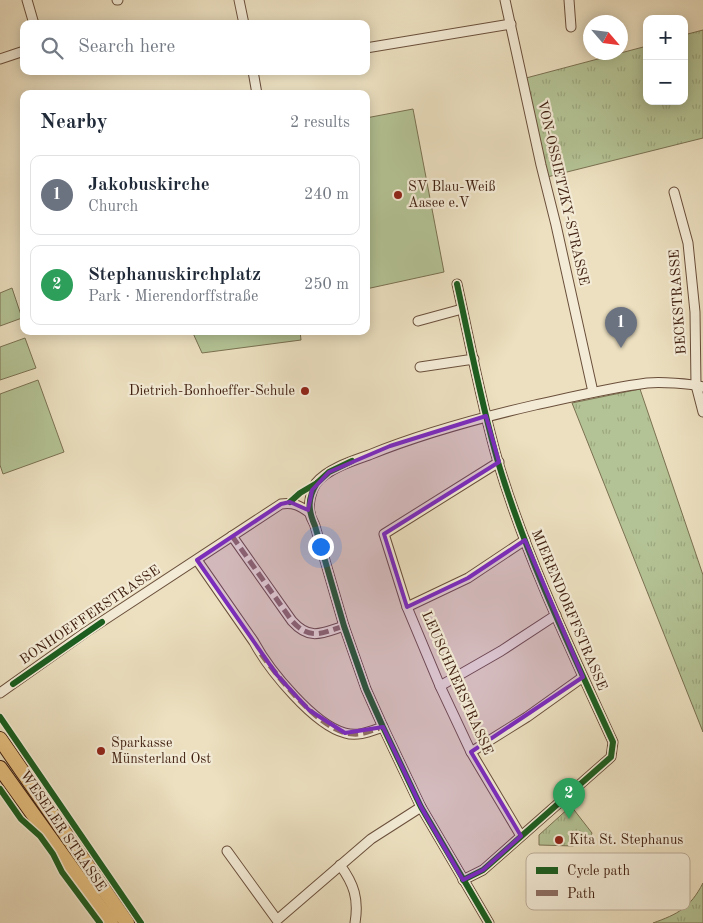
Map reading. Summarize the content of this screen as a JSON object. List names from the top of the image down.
{
  "streets": {
    "main road": ["WESELER STRASSE"],
    "street": [
      "VON-OSSIETZKY-STRASSE",
      "BECKSTRASSE",
      "MIERENDORFFSTRASSE",
      "BONHOEFFERSTRASSE",
      "LEUSCHNERSTRASSE"
    ]
  },
  "crossings": [
    ["MIERENDORFFSTRASSE", "LEUSCHNERSTRASSE"]
  ],
  "places": [
    "SV Blau-Weiß Aasee e.V",
    "Dietrich-Bonhoeffer-Schule",
    "Sparkasse Münsterland Ost",
    "Kita St. Stephanus"
  ],
  "legend": ["Cycle path", "Path"],
  "north": "bottom right",
  "page": {
    "map_buttons": ["+", "−"],
    "search": "Search here",
    "heading": ["Nearby", "2 results"],
    "list": [
      {
        "mark": "1",
        "name": "Jakobuskirche",
        "note": "Church",
        "value": "240 m"
      },
      {
        "mark": "2",
        "name": "Stephanuskirchplatz",
        "note": "Park · Mierendorffstraße",
        "value": "250 m"
      }
    ],
    "pins": ["1", "2"]
  }
}
